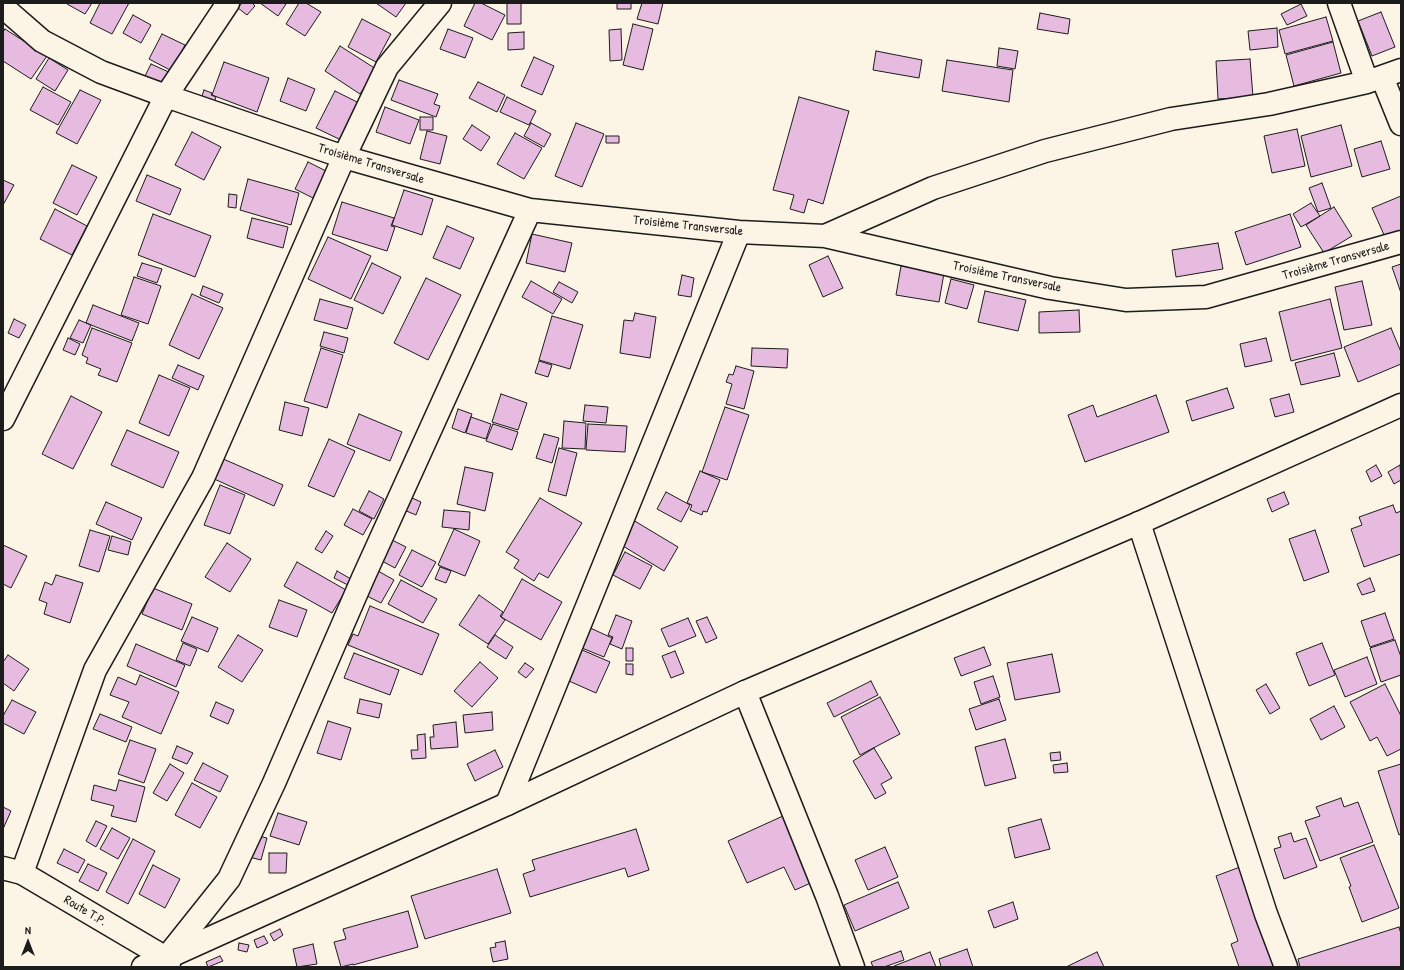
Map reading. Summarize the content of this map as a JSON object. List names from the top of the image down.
{
  "streets": {
    "street": ["Troisième Transversale", "Route T.P."]
  },
  "north": "top"
}
